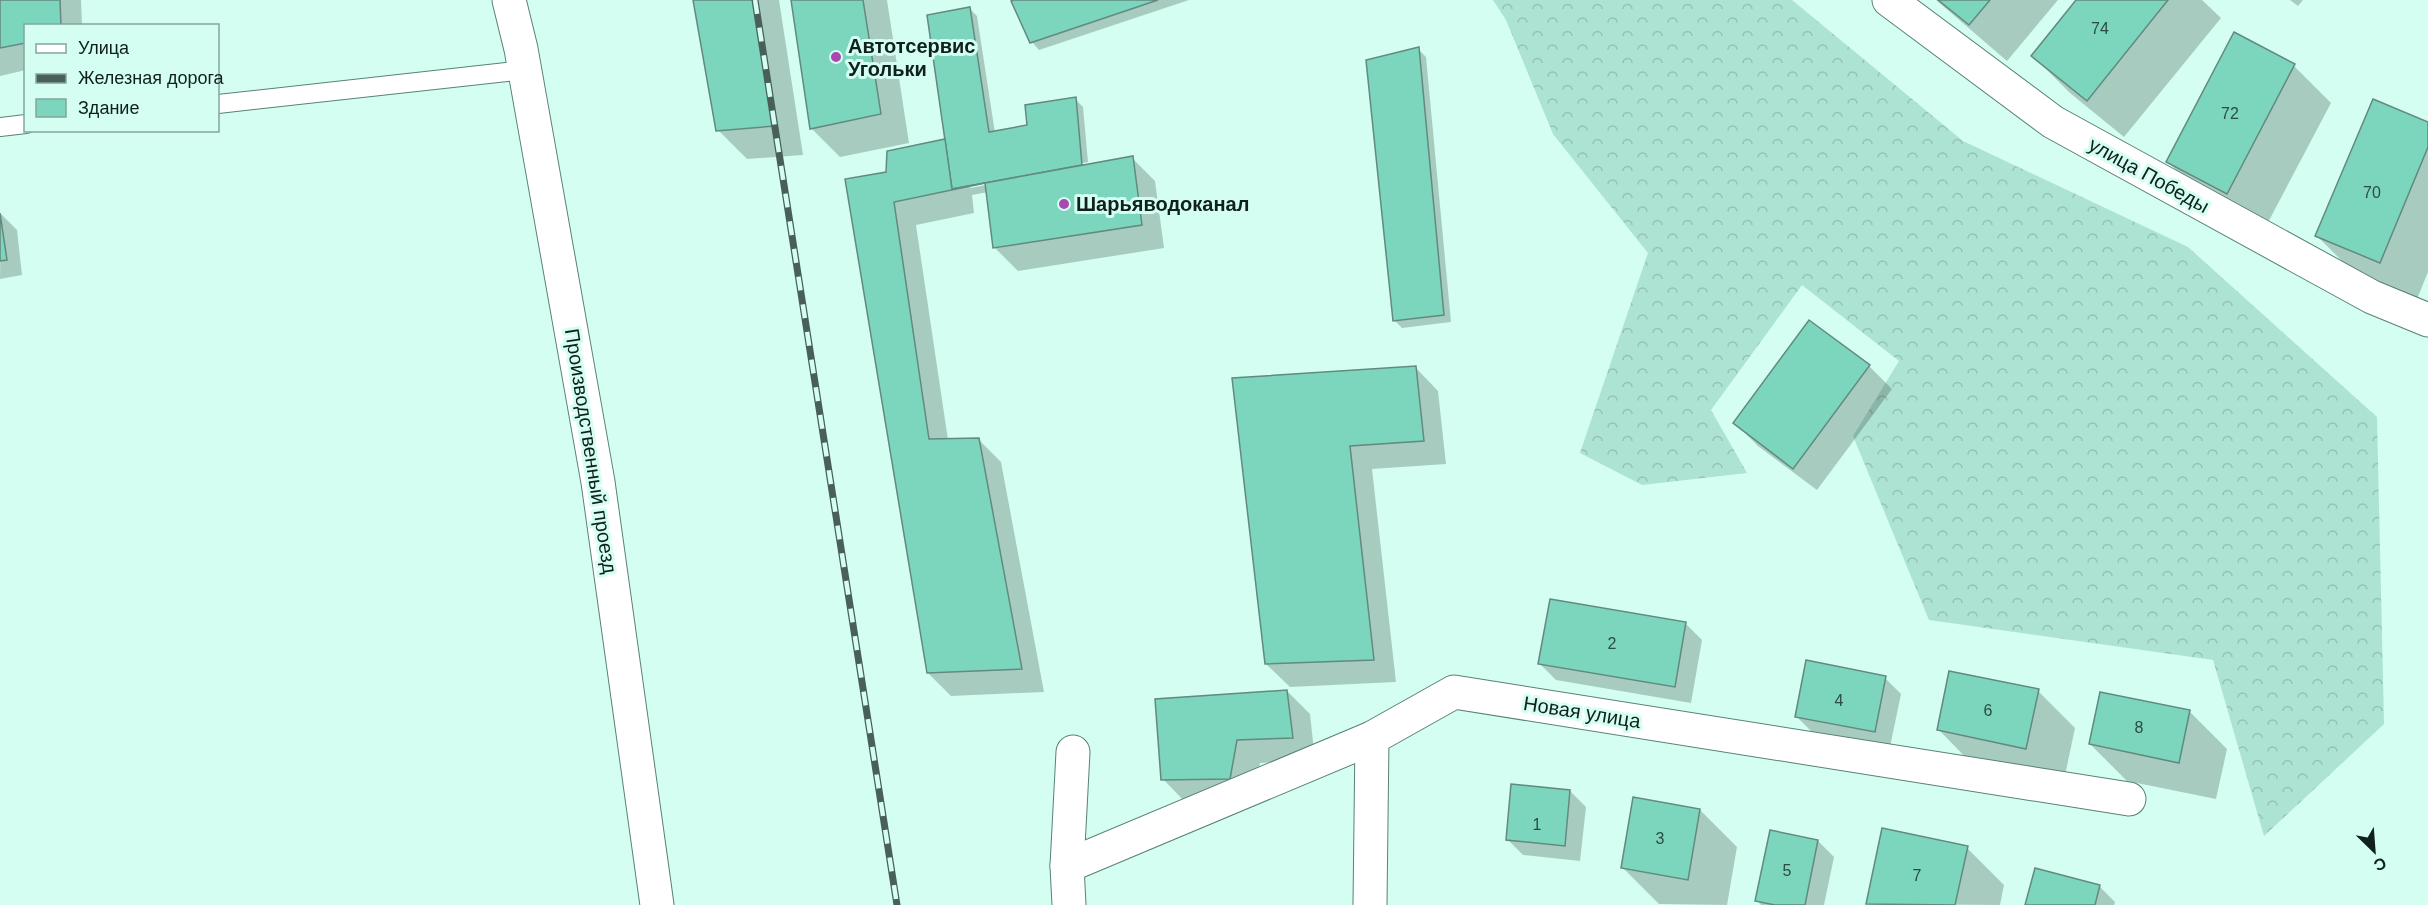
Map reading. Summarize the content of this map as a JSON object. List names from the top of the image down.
{
  "streets": {
    "street": ["улица Победы", "Производственный проезд", "Новая улица"]
  },
  "places": ["Автотсервис Угольки", "Шарьяводоканал"],
  "house_numbers": [
    "74",
    "72",
    "70",
    "2",
    "4",
    "6",
    "8",
    "1",
    "3",
    "5",
    "7"
  ],
  "legend": ["Улица", "Железная дорога", "Здание"],
  "north": "bottom right"
}
